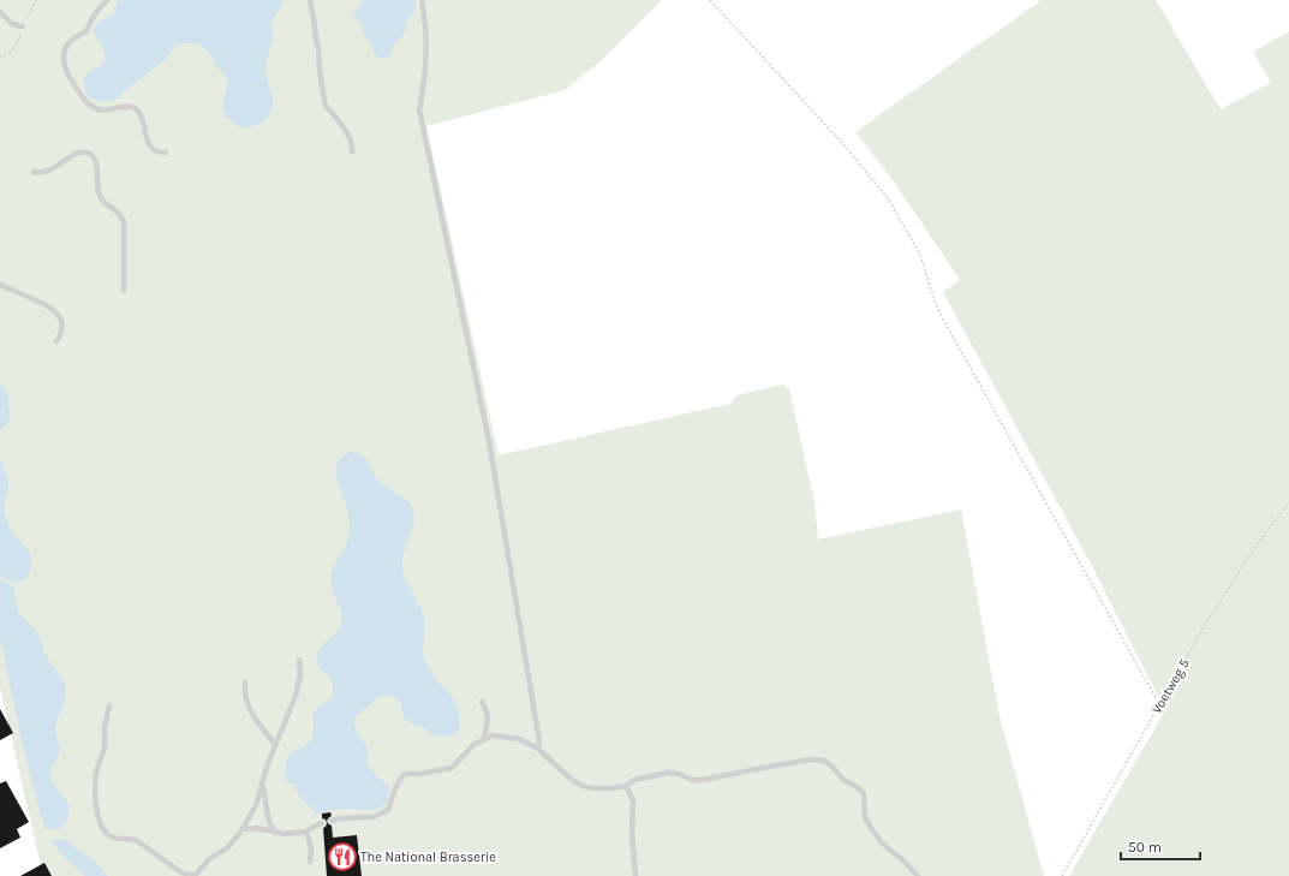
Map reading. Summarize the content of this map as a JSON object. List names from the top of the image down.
{
  "streets": {
    "path": ["Voetweg 5"]
  },
  "places": {
    "restaurant": ["The National Brasserie"]
  },
  "scale_bar": "50 m"
}
